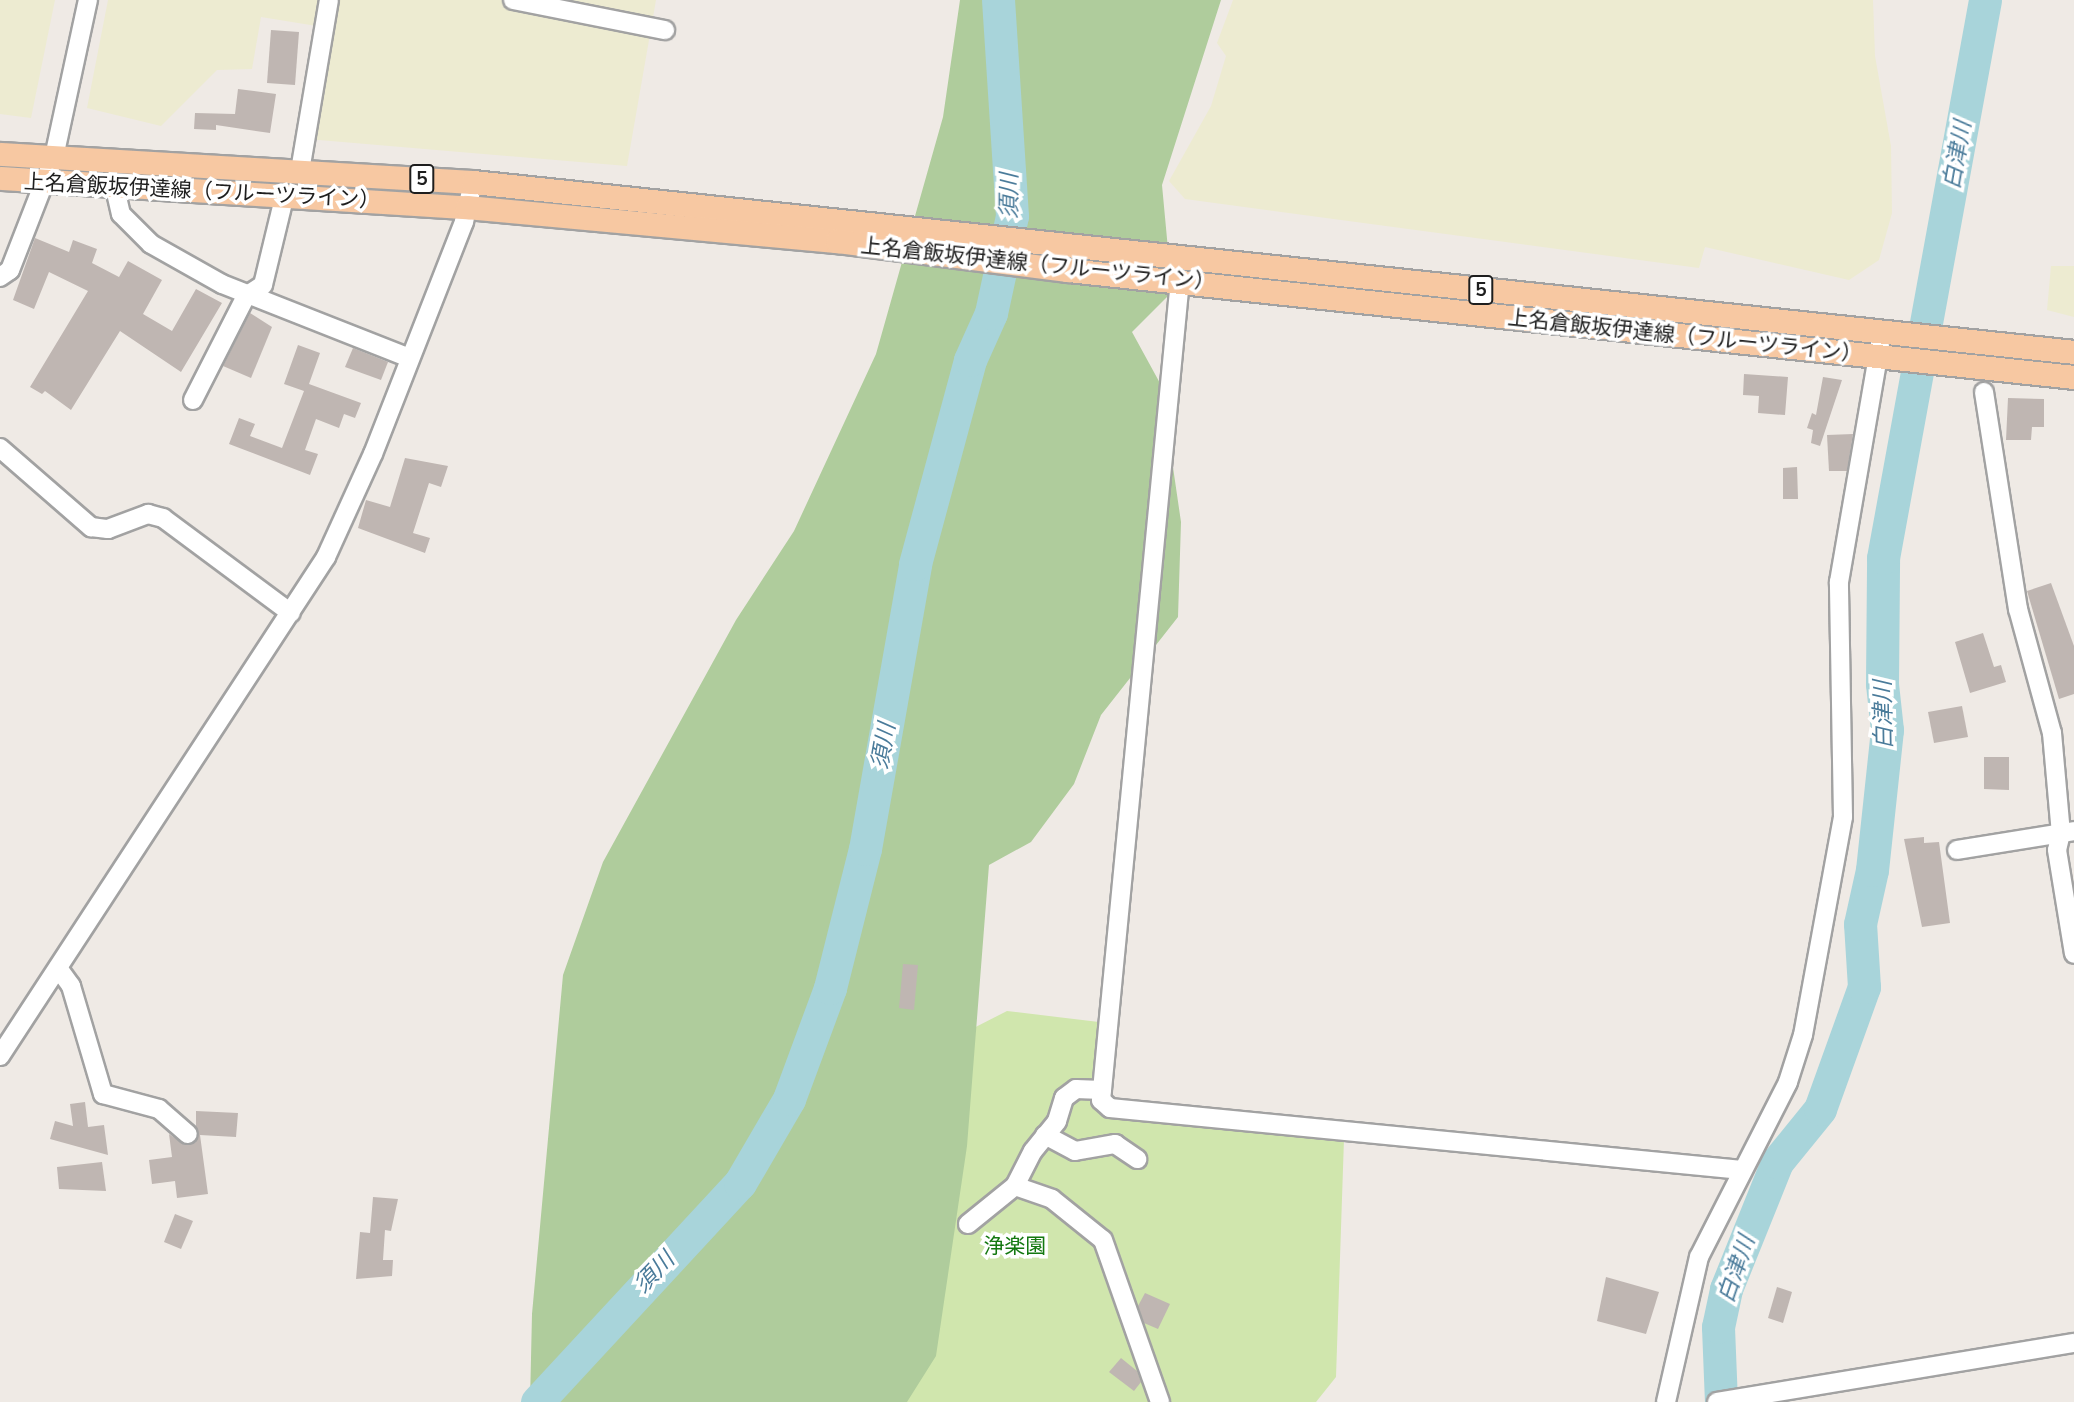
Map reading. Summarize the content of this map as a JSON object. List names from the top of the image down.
{
  "streets": {
    "main road": ["5", "上名倉飯坂伊達線（フルーツライン）"]
  },
  "water": ["白津川", "須川"],
  "parks": ["浄楽園"]
}
